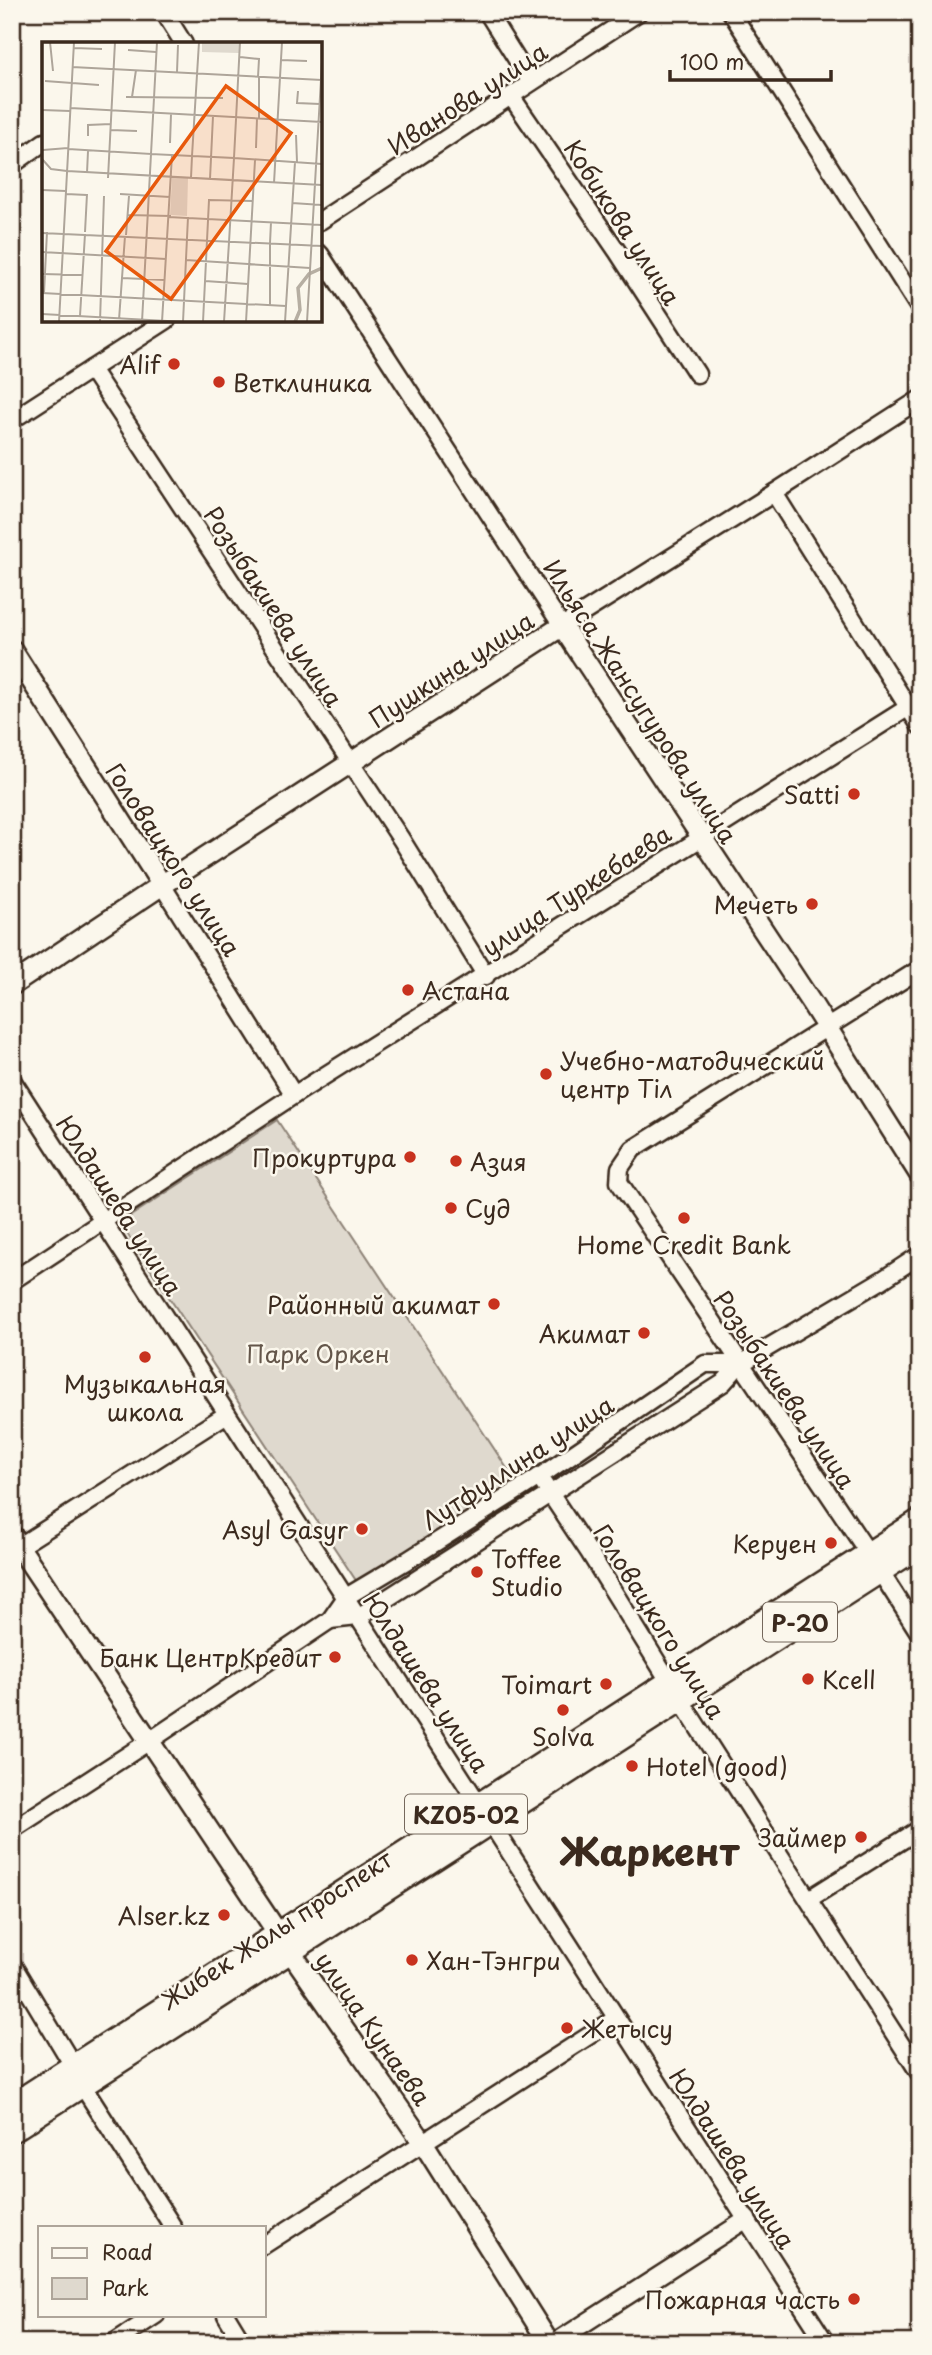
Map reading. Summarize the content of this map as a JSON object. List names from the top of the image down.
{
  "streets": {
    "highway": ["Р-20", "KZ05-02", "Жибек Жолы проспект"],
    "main road": [
      "Пушкина улица",
      "Ильяса Жансугурова улица",
      "Головацкого улица",
      "улица Кунаева"
    ],
    "street": [
      "Иванова улица",
      "Кобикова улица",
      "Розыбакиева улица",
      "улица Туркебаева",
      "Юлдашева улица",
      "Лутфуллина улица"
    ]
  },
  "crossings": [
    ["Иванова улица", "Кобикова улица"],
    ["Розыбакиева улица", "Пушкина улица"],
    ["Розыбакиева улица", "Ильяса Жансугурова улица"],
    ["Розыбакиева улица", "улица Туркебаева"],
    ["Розыбакиева улица", "Лутфуллина улица"],
    ["Розыбакиева улица", "Жибек Жолы проспект"],
    ["Пушкина улица", "Ильяса Жансугурова улица"],
    ["Пушкина улица", "Головацкого улица"],
    ["Ильяса Жансугурова улица", "улица Туркебаева"],
    ["Головацкого улица", "улица Туркебаева"],
    ["Головацкого улица", "Лутфуллина улица"],
    ["Головацкого улица", "Жибек Жолы проспект"],
    ["улица Туркебаева", "Юлдашева улица"],
    ["Юлдашева улица", "Лутфуллина улица"],
    ["Юлдашева улица", "Жибек Жолы проспект"],
    ["Лутфуллина улица", "улица Кунаева"],
    ["Жибек Жолы проспект", "улица Кунаева"]
  ],
  "districts": ["Жаркент"],
  "parks": ["Парк Оркен"],
  "places": [
    "Alif",
    "Ветклиника",
    "Satti",
    "Мечеть",
    "Астана",
    "Учебно-матодический центр Тіл",
    "Прокуртура",
    "Азия",
    "Суд",
    "Home Credit Bank",
    "Районный акимат",
    "Акимат",
    "Музыкальная школа",
    "Asyl Gasyr",
    "Керуен",
    "Toffee Studio",
    "Банк ЦентрКредит",
    "Kcell",
    "Toimart",
    "Solva",
    "Hotel (good)",
    "Займер",
    "Alser.kz",
    "Хан-Тэнгри",
    "Жетысу",
    "Пожарная часть"
  ],
  "legend": ["Road", "Park"],
  "scale_bar": "100 m"
}
